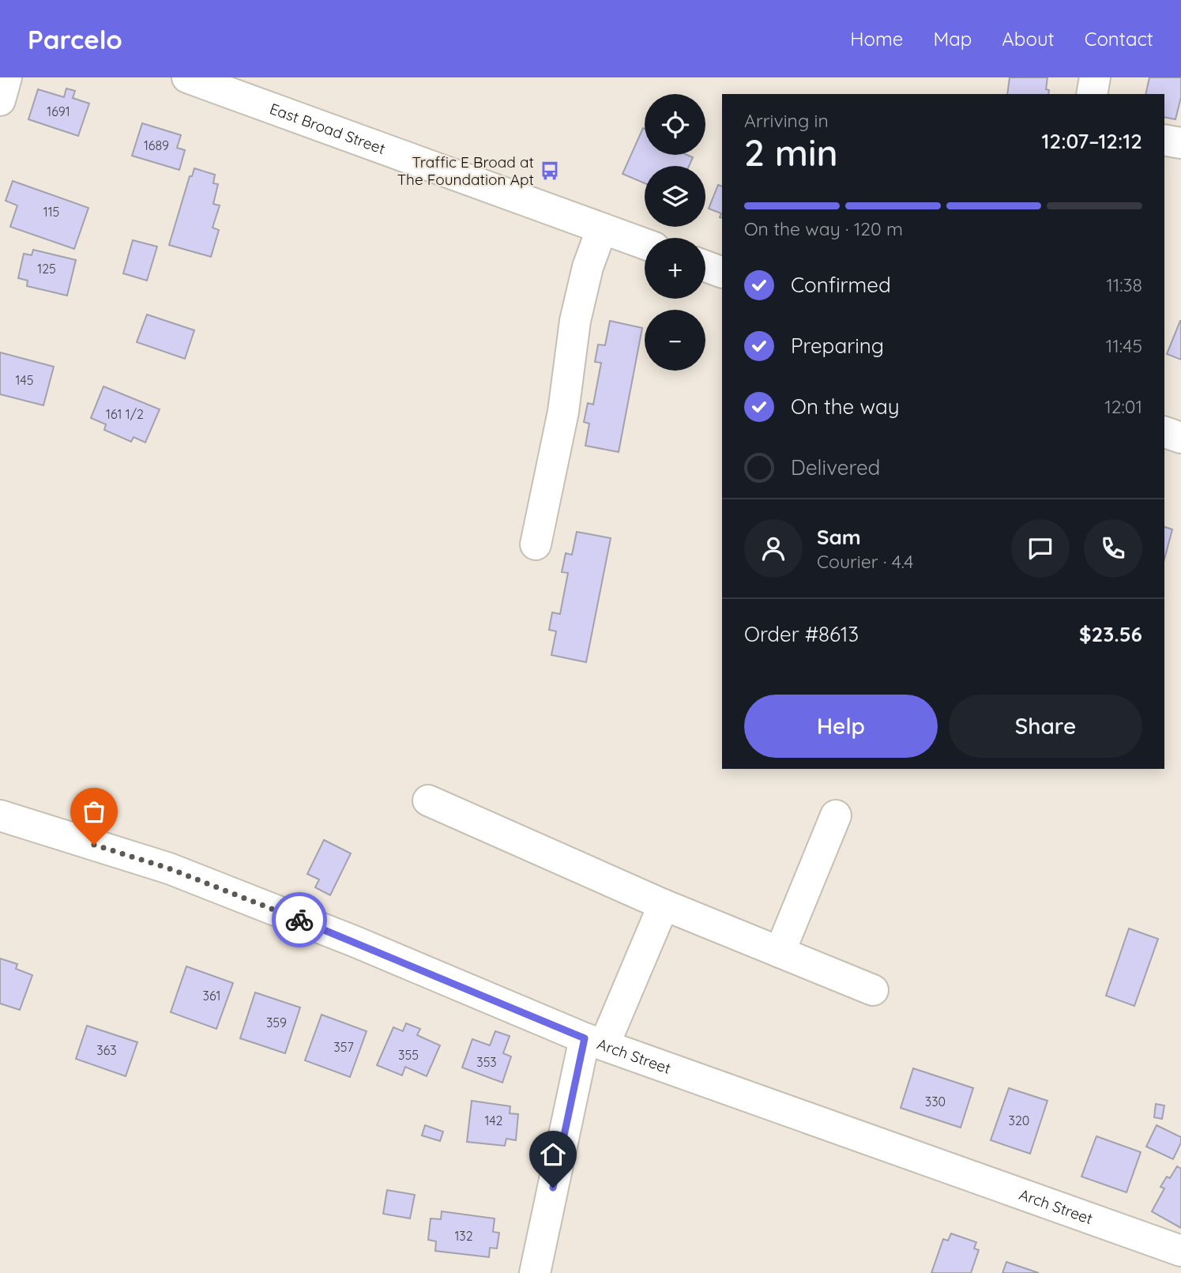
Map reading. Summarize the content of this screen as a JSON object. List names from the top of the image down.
{
  "streets": {
    "street": ["East Broad Street", "Arch Street"]
  },
  "places": {
    "bus stop": ["Traffic E Broad at The Foundation Apt"]
  },
  "house_numbers": [
    "1691",
    "1689",
    "115",
    "125",
    "145",
    "161 1/2",
    "361",
    "359",
    "357",
    "363",
    "355",
    "353",
    "330",
    "142",
    "320",
    "132"
  ],
  "page": {
    "header": "Parcelo",
    "nav": [
      "Home",
      "Map",
      "About",
      "Contact"
    ],
    "map_buttons": ["+", "−"],
    "heading": ["2 min", "Arriving in", "12:07–12:12"],
    "panel": [
      "Sam",
      "Courier · 4.4",
      "Order #8613",
      "$23.56"
    ],
    "bar": "On the way · 120 m",
    "list": [
      ["Confirmed", "11:38"],
      ["Preparing", "11:45"],
      ["On the way", "12:01"],
      "Delivered"
    ],
    "buttons": ["Help", "Share"]
  }
}
